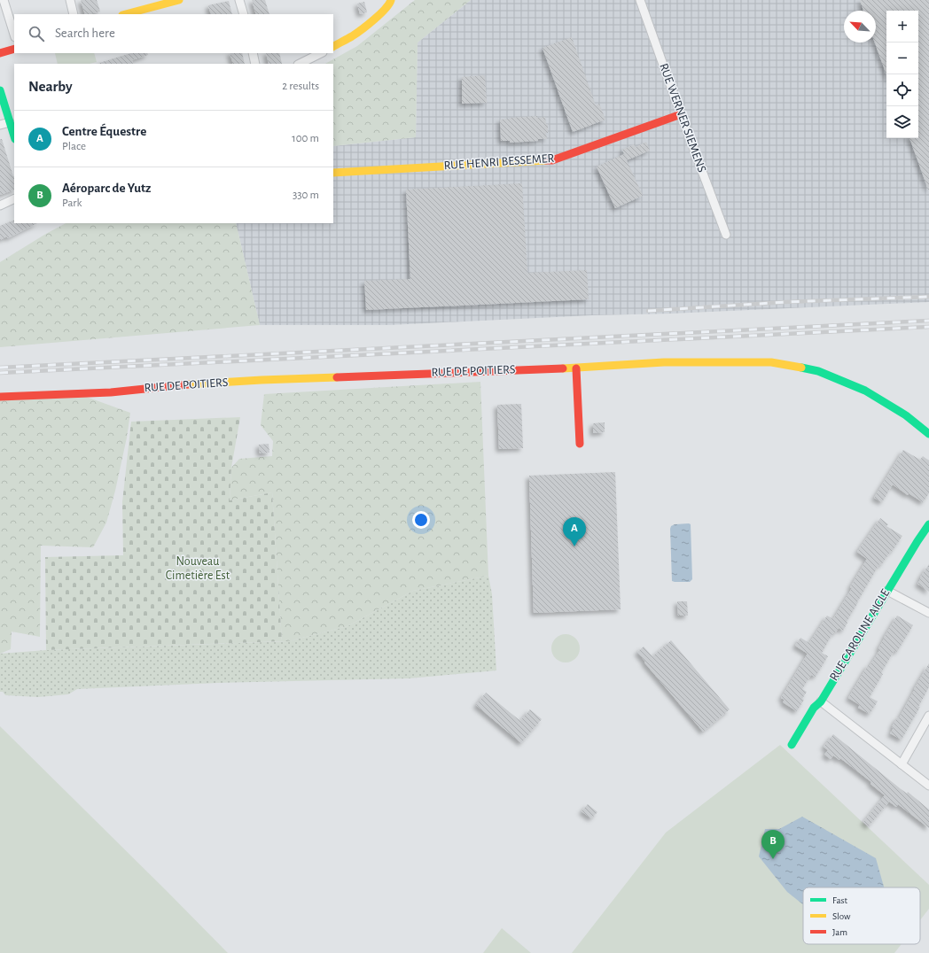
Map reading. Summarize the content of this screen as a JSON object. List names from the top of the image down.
{
  "streets": {
    "street": [
      "RUE WERNER SIEMENS",
      "RUE HENRI BESSEMER",
      "RUE DE POITIERS",
      "RUE CAROLINE AIGLE"
    ]
  },
  "crossings": [
    ["RUE WERNER SIEMENS", "RUE HENRI BESSEMER"]
  ],
  "parks": ["Nouveau Cimetière Est"],
  "legend": ["Fast", "Slow", "Jam"],
  "north": "top left",
  "page": {
    "map_buttons": ["+", "−"],
    "search": "Search here",
    "heading": ["Nearby", "2 results"],
    "list": [
      {
        "mark": "A",
        "name": "Centre Équestre",
        "note": "Place",
        "value": "100 m"
      },
      {
        "mark": "B",
        "name": "Aéroparc de Yutz",
        "note": "Park",
        "value": "330 m"
      }
    ],
    "pins": ["A", "B"]
  }
}
